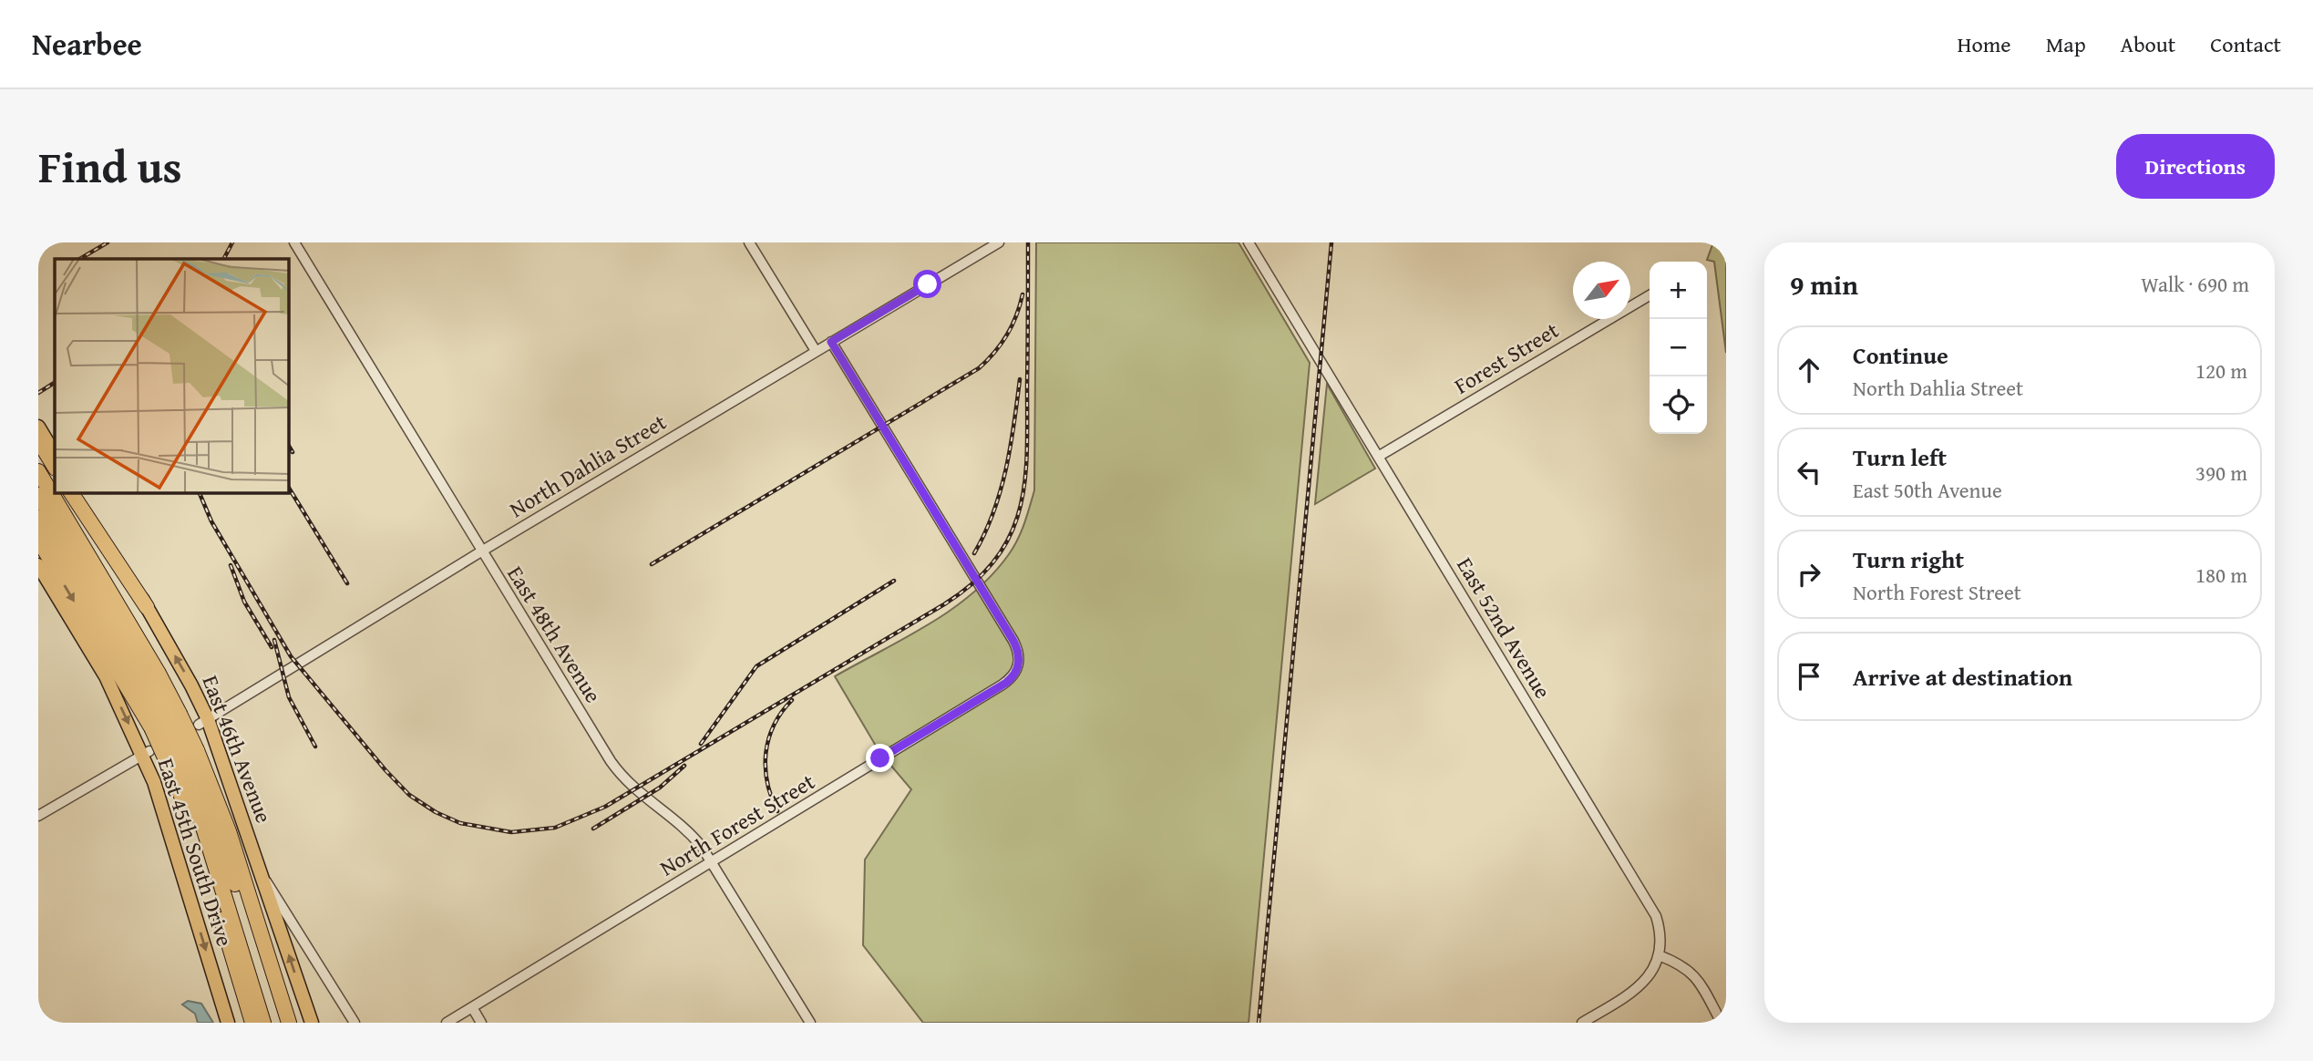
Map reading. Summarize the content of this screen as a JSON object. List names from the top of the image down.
{
  "streets": {
    "main road": ["East 46th Avenue", "East 45th South Drive"],
    "street": [
      "Forest Street",
      "North Dahlia Street",
      "East 52nd Avenue",
      "East 48th Avenue",
      "North Forest Street"
    ]
  },
  "crossings": [
    ["Forest Street", "East 52nd Avenue"],
    ["North Dahlia Street", "East 48th Avenue"],
    ["North Dahlia Street", "East 46th Avenue"],
    ["North Dahlia Street", "North Forest Street"],
    ["East 48th Avenue", "North Forest Street"]
  ],
  "one_way": ["East 45th South Drive"],
  "north": "top right",
  "page": {
    "header": "Nearbee",
    "nav": [
      "Home",
      "Map",
      "About",
      "Contact"
    ],
    "title": "Find us",
    "buttons": "Directions",
    "heading": ["9 min", "Walk · 690 m"],
    "map_buttons": ["+", "−"],
    "list": [
      ["Continue", "North Dahlia Street", "120 m"],
      ["Turn left", "East 50th Avenue", "390 m"],
      ["Turn right", "North Forest Street", "180 m"],
      "Arrive at destination"
    ]
  }
}
